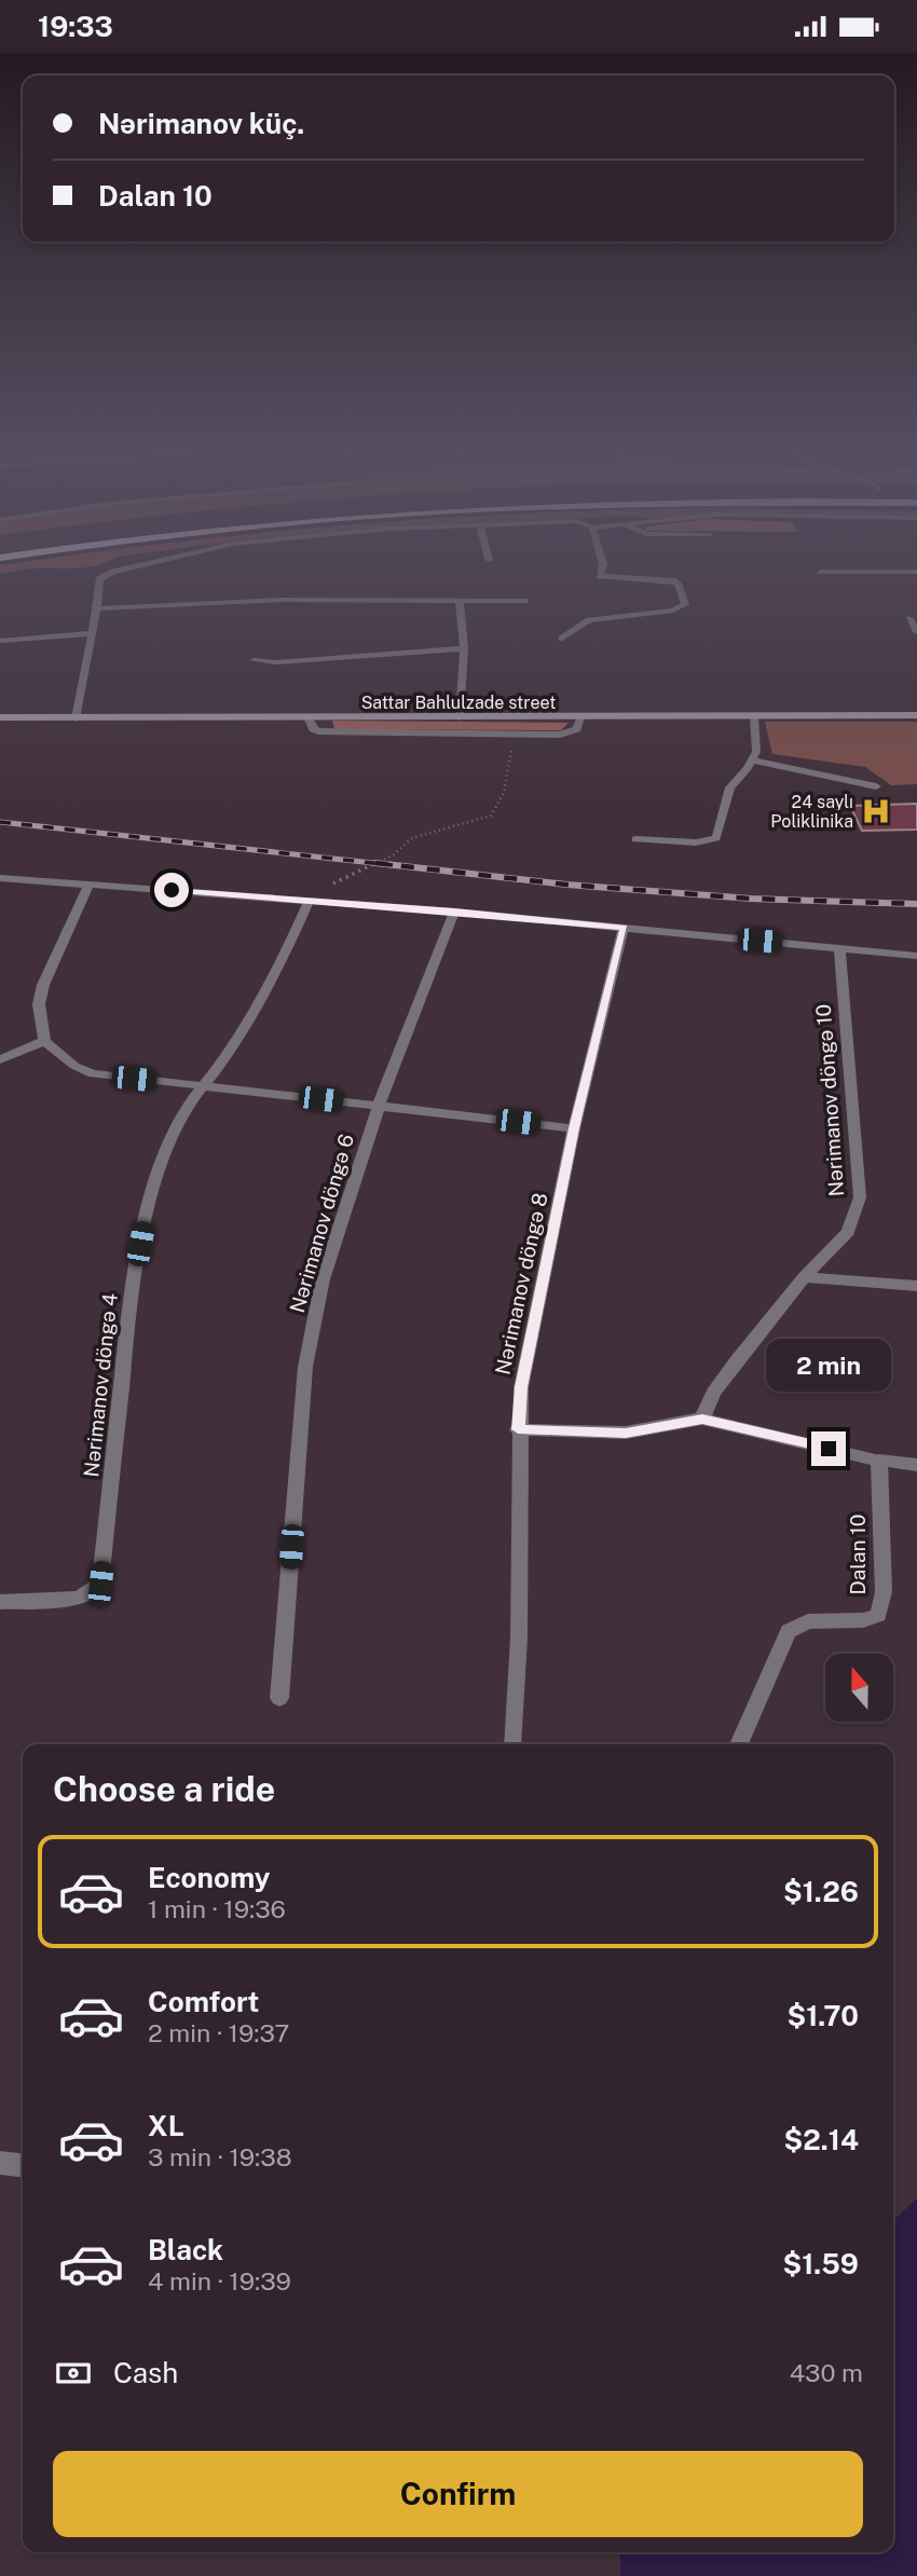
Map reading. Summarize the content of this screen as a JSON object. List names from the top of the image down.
{
  "streets": {
    "main road": ["Sattar Bahlulzade street"],
    "street": [
      "Nərimanov döngə 10",
      "Nərimanov döngə 6",
      "Nərimanov döngə 8",
      "Nərimanov döngə 4",
      "Dalan 10"
    ]
  },
  "places": {
    "hospital": ["24 saylı Poliklinika"]
  },
  "north": "top",
  "page": {
    "status": "19:33",
    "banner": ["Nərimanov küç.", "Dalan 10"],
    "bubble": "2 min",
    "heading": "Choose a ride",
    "list": [
      {
        "name": "Economy",
        "note": "1 min · 19:36",
        "value": "$1.26"
      },
      {
        "name": "Comfort",
        "note": "2 min · 19:37",
        "value": "$1.70"
      },
      {
        "name": "XL",
        "note": "3 min · 19:38",
        "value": "$2.14"
      },
      {
        "name": "Black",
        "note": "4 min · 19:39",
        "value": "$1.59"
      }
    ],
    "pay": ["Cash", "430 m"],
    "buttons": "Confirm"
  }
}
